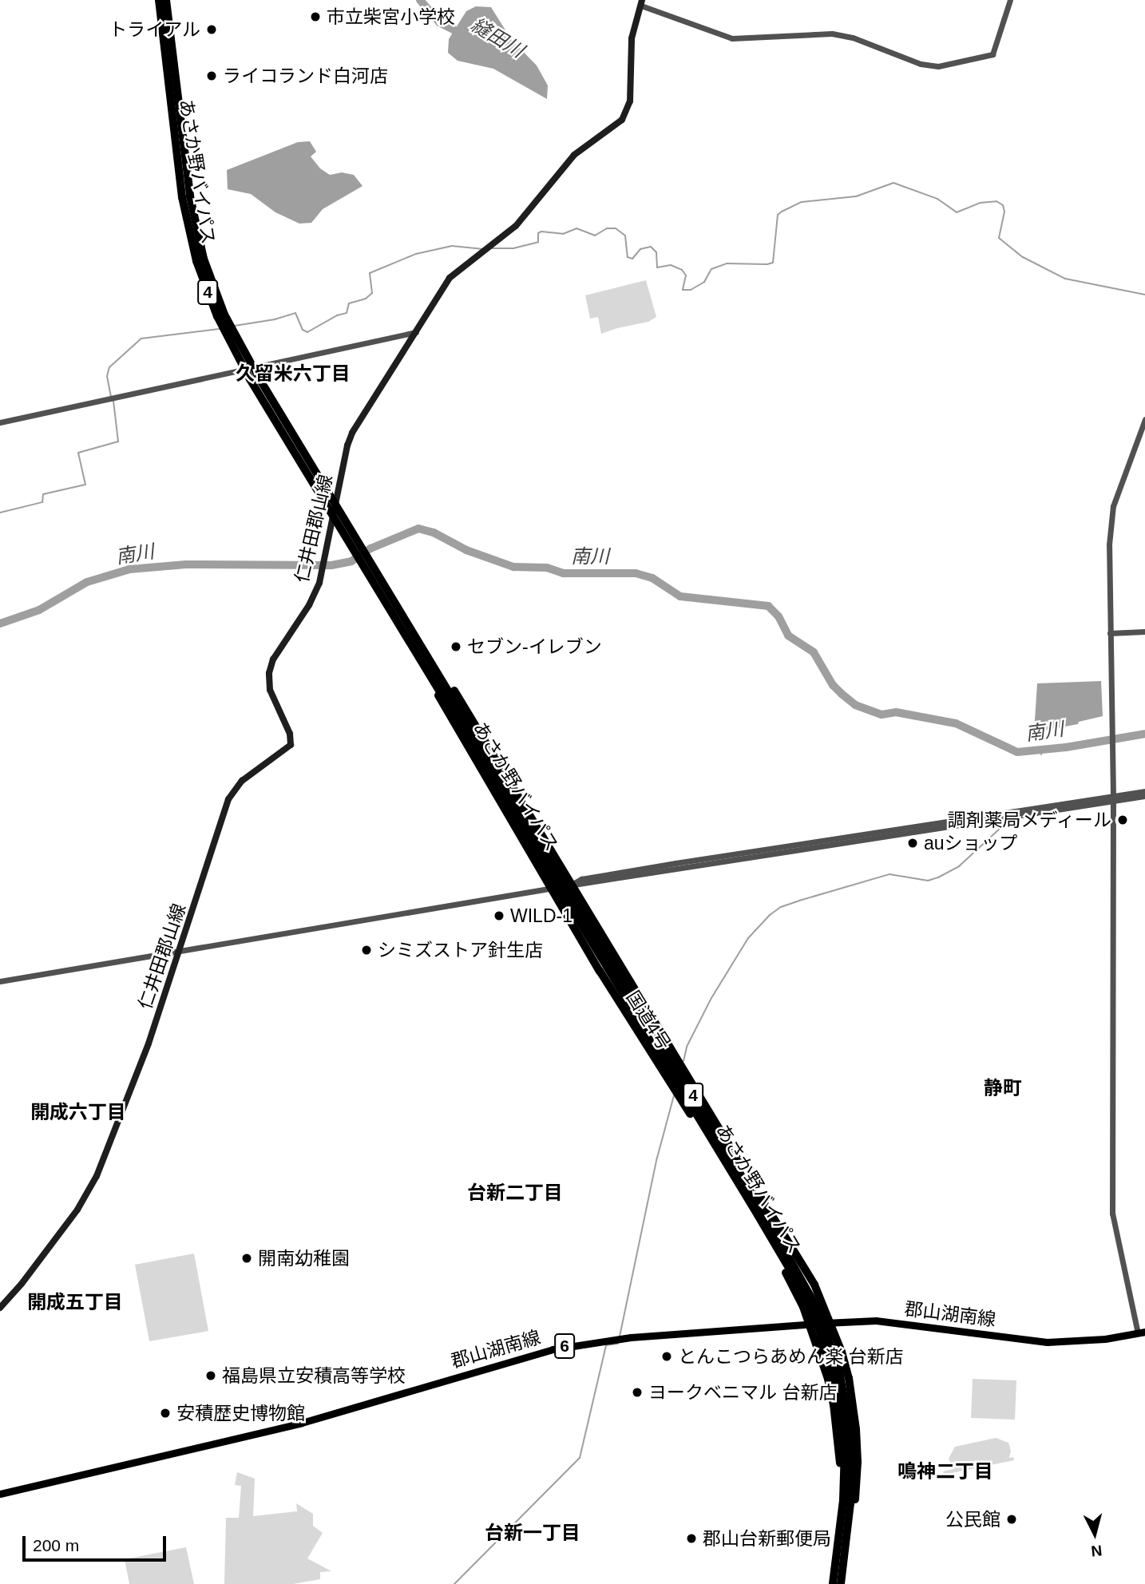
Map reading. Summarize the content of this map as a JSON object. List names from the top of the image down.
{
  "streets": {
    "highway": ["あさか野バイパス", "4", "国道4号"],
    "main road": ["仁井田郡山線", "郡山湖南線", "6"]
  },
  "crossings": [
    ["あさか野バイパス", "4"],
    ["あさか野バイパス", "仁井田郡山線"],
    ["4", "国道4号"],
    ["4", "郡山湖南線"],
    ["国道4号", "郡山湖南線"]
  ],
  "districts": [
    "久留米六丁目",
    "静町",
    "開成六丁目",
    "台新二丁目",
    "開成五丁目",
    "鳴神二丁目",
    "台新一丁目"
  ],
  "water": ["縫田川", "南川"],
  "places": [
    "市立柴宮小学校",
    "トライアル",
    "ライコランド白河店",
    "セブン-イレブン",
    "調剤薬局メディール",
    "auショップ",
    "WILD-1",
    "シミズストア針生店",
    "開南幼稚園",
    "とんこつらあめん楽 台新店",
    "福島県立安積高等学校",
    "ヨークベニマル 台新店",
    "安積歴史博物館",
    "公民館",
    "郡山台新郵便局"
  ],
  "scale_bar": "200 m",
  "north": "bottom"
}
